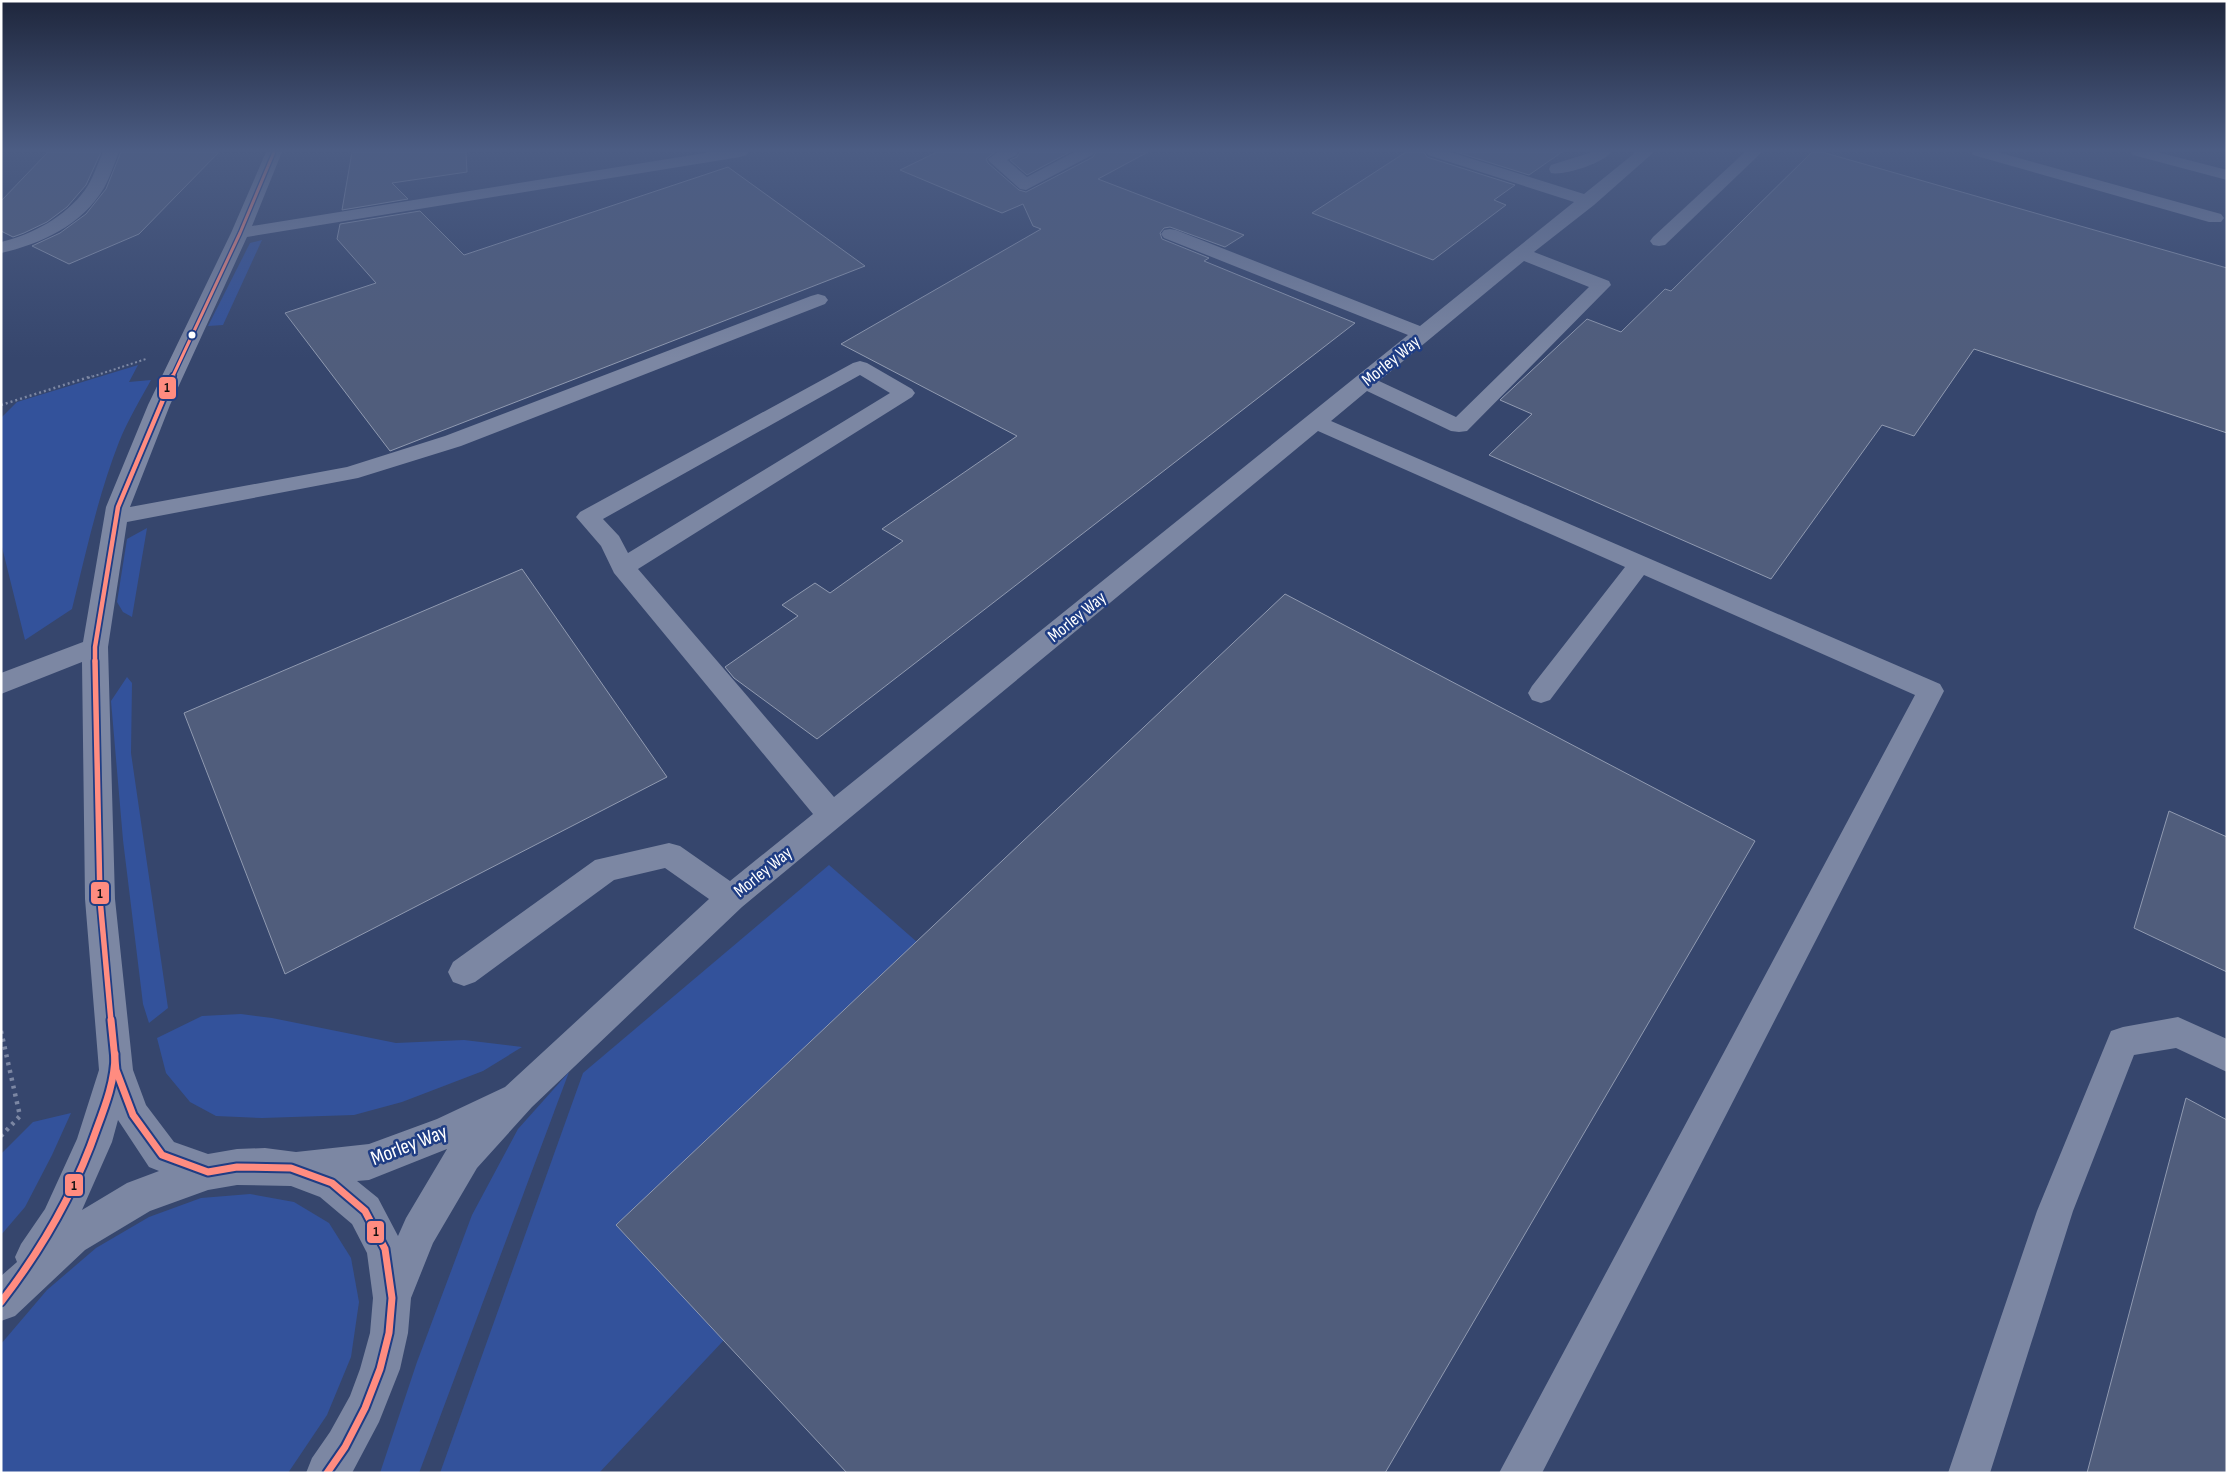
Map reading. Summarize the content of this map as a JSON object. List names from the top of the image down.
{
  "streets": {
    "street": ["Morley Way"]
  },
  "lines": ["transit line 1"]
}
